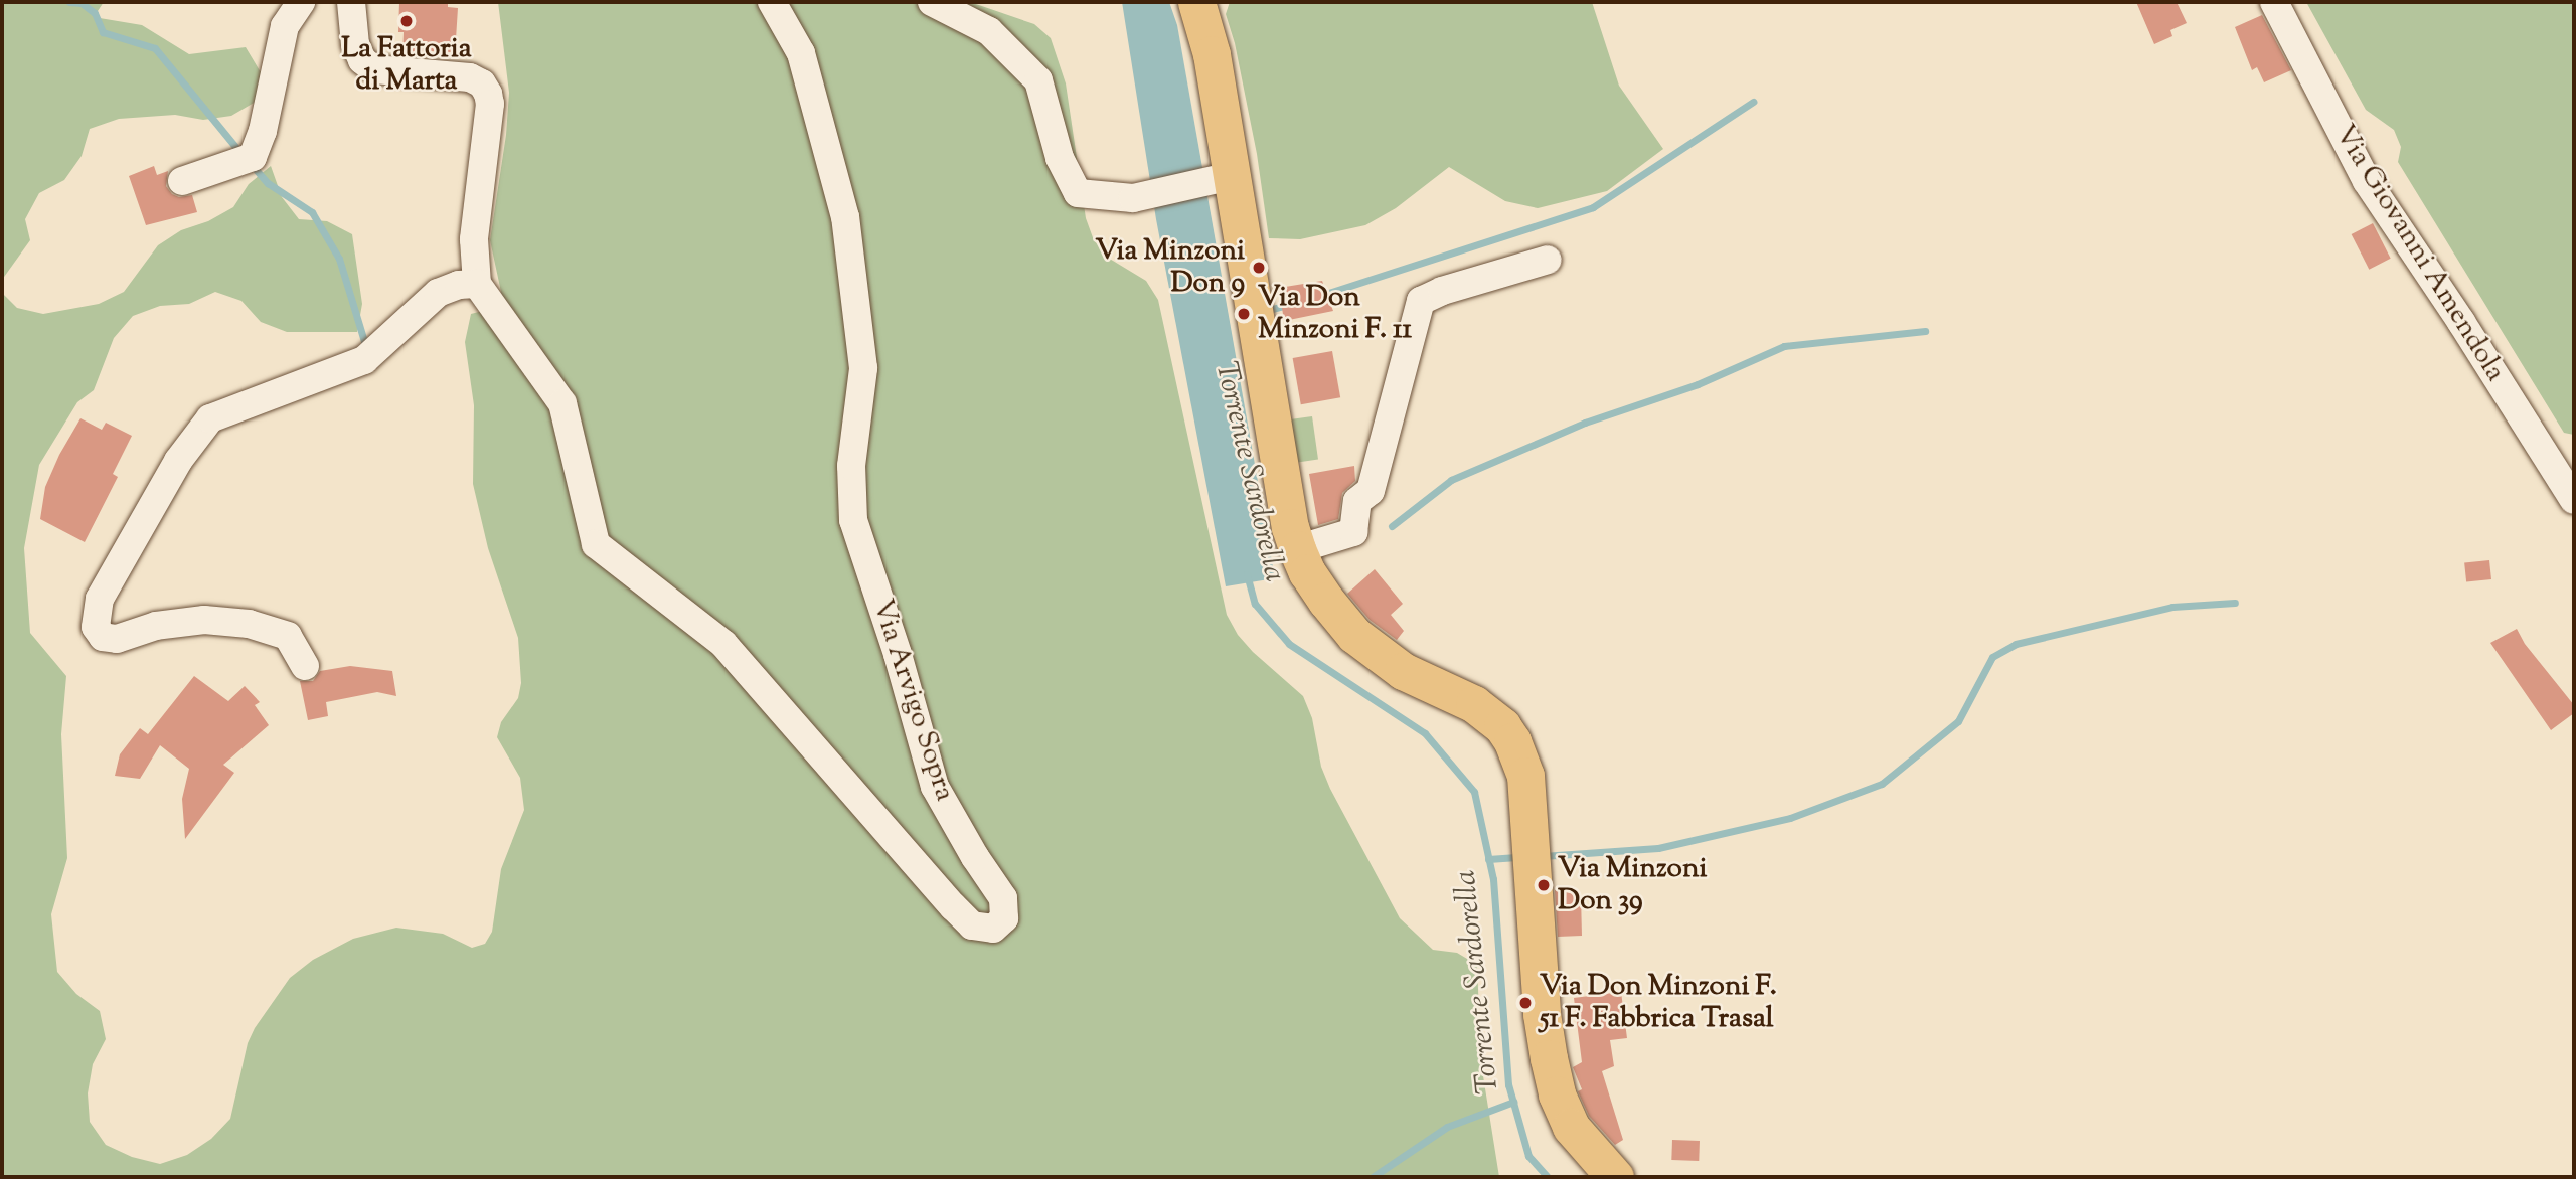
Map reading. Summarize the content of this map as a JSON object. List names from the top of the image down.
{
  "streets": {
    "street": ["Via Giovanni Amendola", "Via Arvigo Sopra"]
  },
  "water": ["Torrente Sardorella"],
  "places": [
    "La Fattoria di Marta",
    "Via Minzoni Don 9",
    "Via Don Minzoni F. 11",
    "Via Minzoni Don 39",
    "Via Don Minzoni F. 51 F. Fabbrica Trasal"
  ]
}
